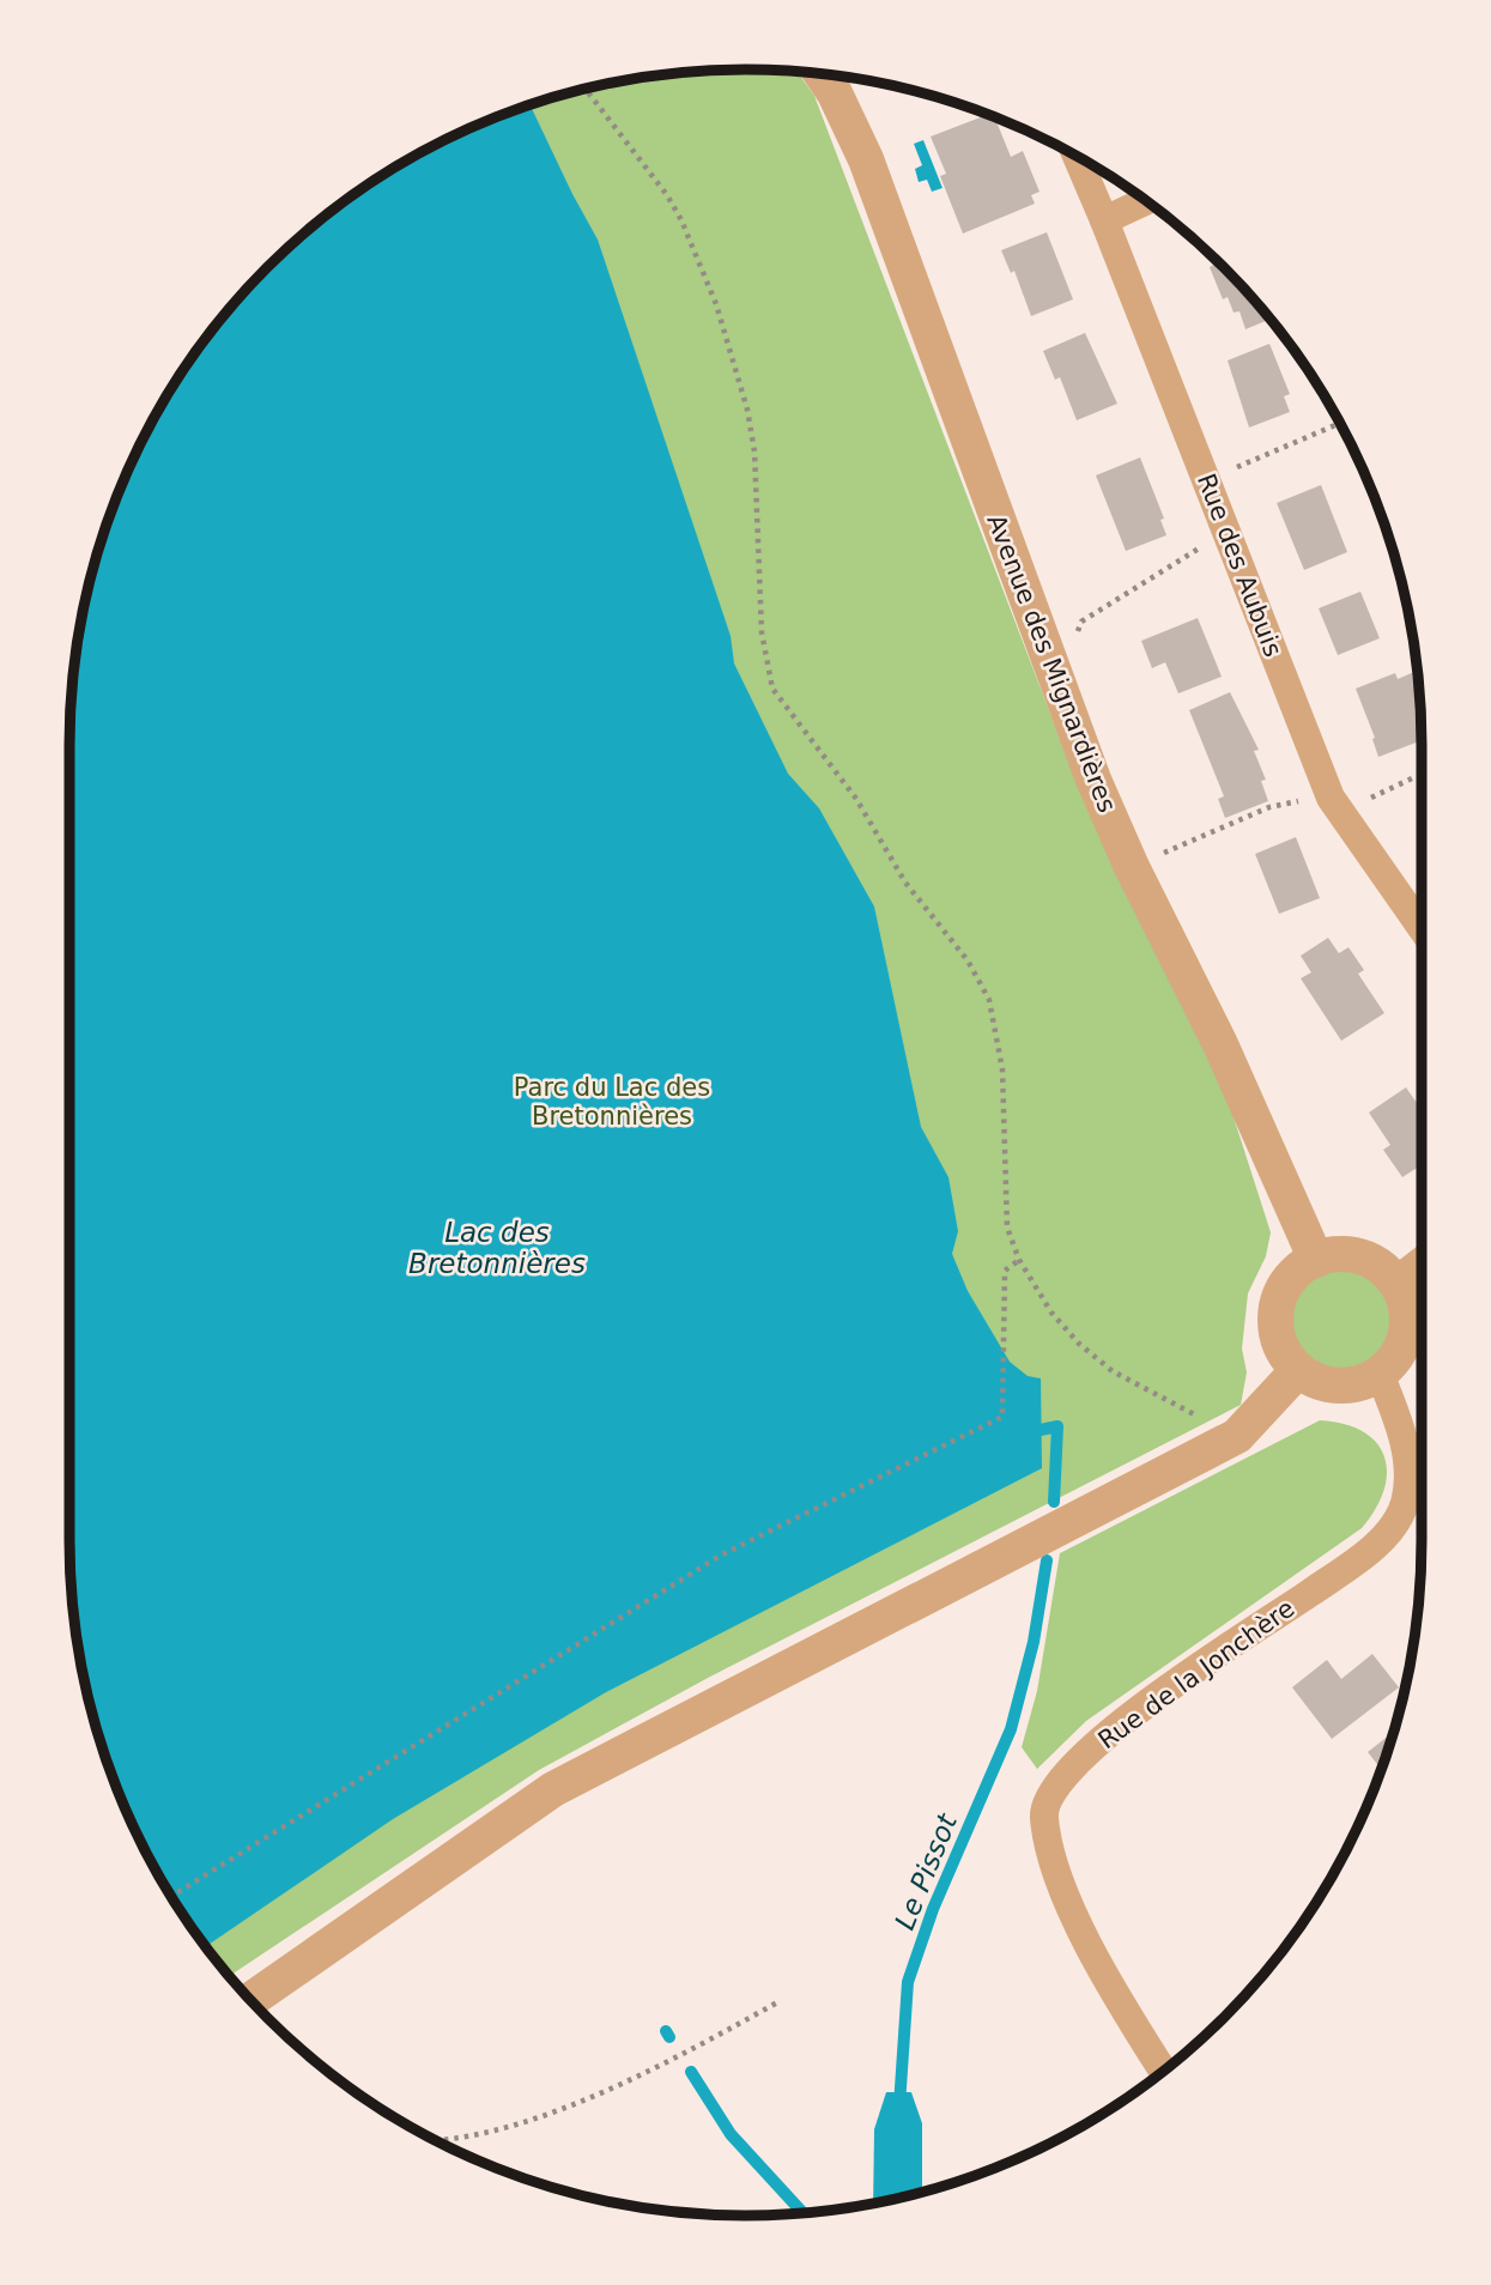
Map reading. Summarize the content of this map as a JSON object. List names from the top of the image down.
{
  "streets": {
    "street": ["Rue des Aubuis", "Avenue des Mignardières", "Rue de la Jonchère"]
  },
  "crossings": [
    ["Avenue des Mignardières", "Rue de la Jonchère"]
  ],
  "water": ["Lac des Bretonnières", "Le Pissot"],
  "parks": ["Parc du Lac des Bretonnières"]
}
